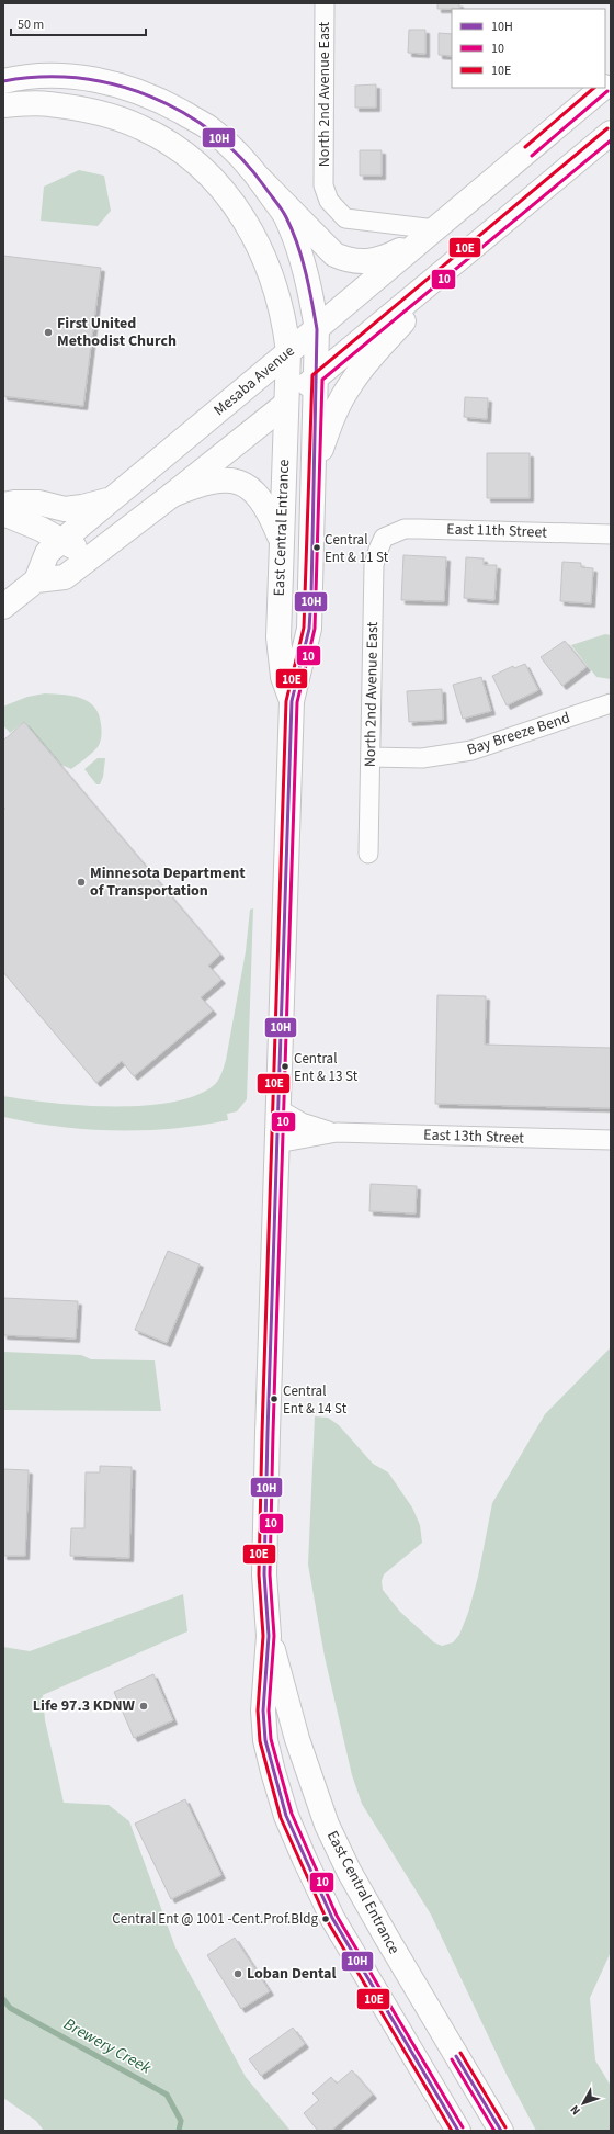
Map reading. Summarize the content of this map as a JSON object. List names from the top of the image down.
{
  "streets": {
    "main road": ["Mesaba Avenue", "East Central Entrance"],
    "street": [
      "North 2nd Avenue East",
      "East 11th Street",
      "Bay Breeze Bend",
      "East 13th Street"
    ]
  },
  "crossings": [
    ["North 2nd Avenue East", "Mesaba Avenue"],
    ["North 2nd Avenue East", "East 11th Street"],
    ["North 2nd Avenue East", "Bay Breeze Bend"],
    ["Mesaba Avenue", "East Central Entrance"],
    ["East Central Entrance", "East 13th Street"]
  ],
  "water": ["Brewery Creek"],
  "places": [
    "First United Methodist Church",
    "Central Ent & 11 St",
    "Minnesota Department of Transportation",
    "Central Ent & 13 St",
    "Central Ent & 14 St",
    "Life 97.3 KDNW",
    "Central Ent @ 1001 -Cent.Prof.Bldg",
    "Loban Dental"
  ],
  "lines": ["transit line 10H", "transit line 10E", "transit line 10"],
  "legend": ["10H", "10", "10E"],
  "scale_bar": "50 m",
  "north": "bottom left"
}
